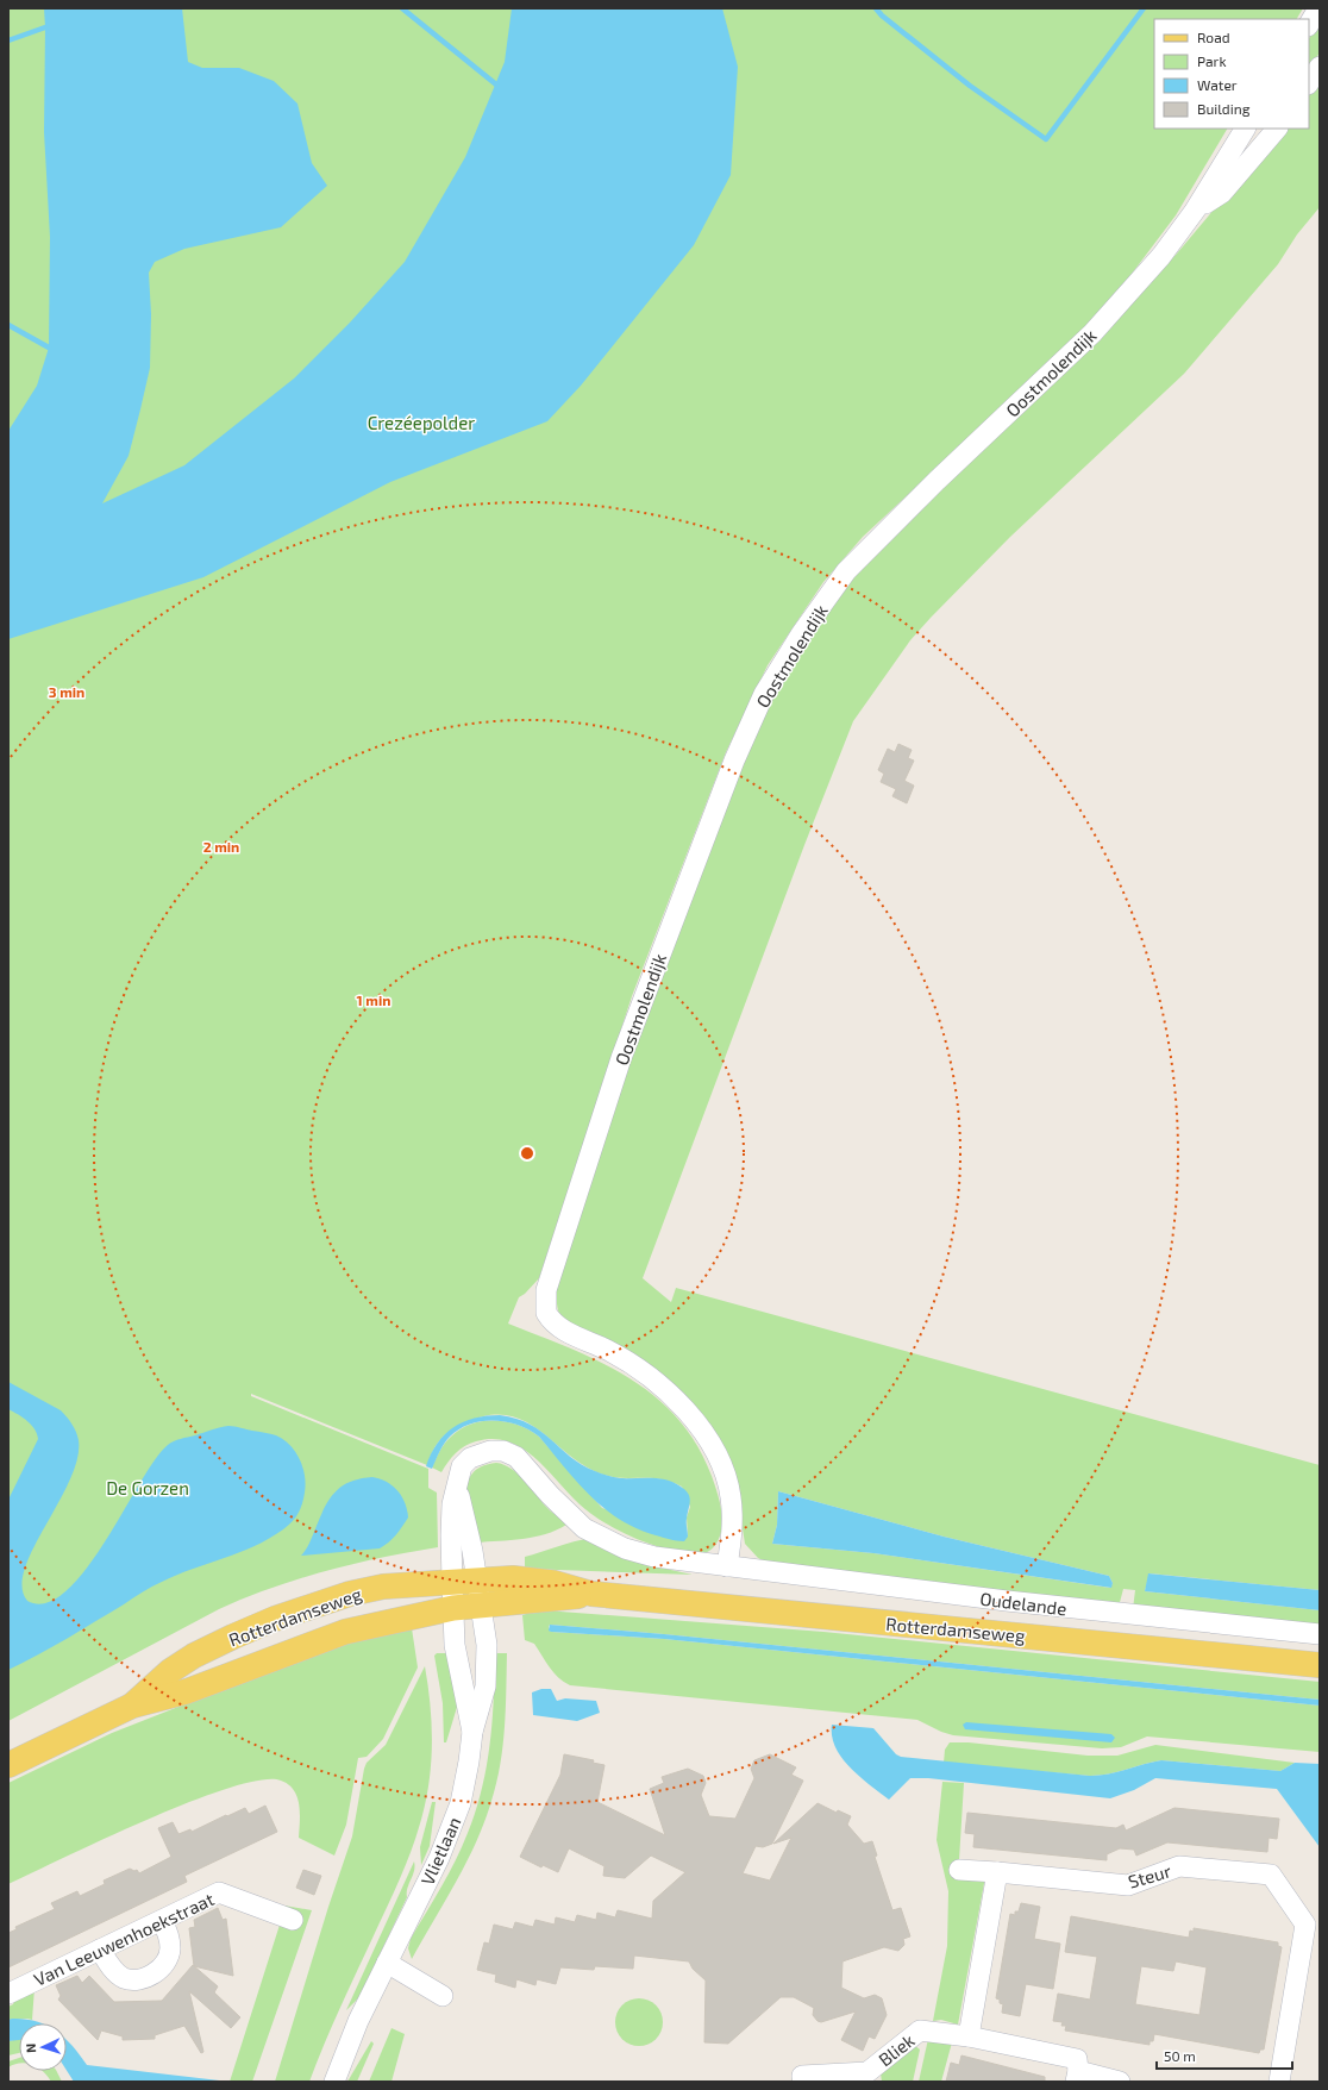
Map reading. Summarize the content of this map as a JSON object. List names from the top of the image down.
{
  "streets": {
    "main road": ["Rotterdamseweg"],
    "street": [
      "Oostmolendijk",
      "Oudelande",
      "Vlietlaan",
      "Steur",
      "Van Leeuwenhoekstraat",
      "Bliek"
    ]
  },
  "crossings": [
    ["Oostmolendijk", "Oudelande"],
    ["Rotterdamseweg", "Vlietlaan"]
  ],
  "parks": ["Crezéepolder", "De Gorzen"],
  "legend": [
    "Road",
    "Park",
    "Water",
    "Building"
  ],
  "scale_bar": "50 m",
  "north": "left",
  "rings": ["3 min", "2 min", "1 min"]
}
